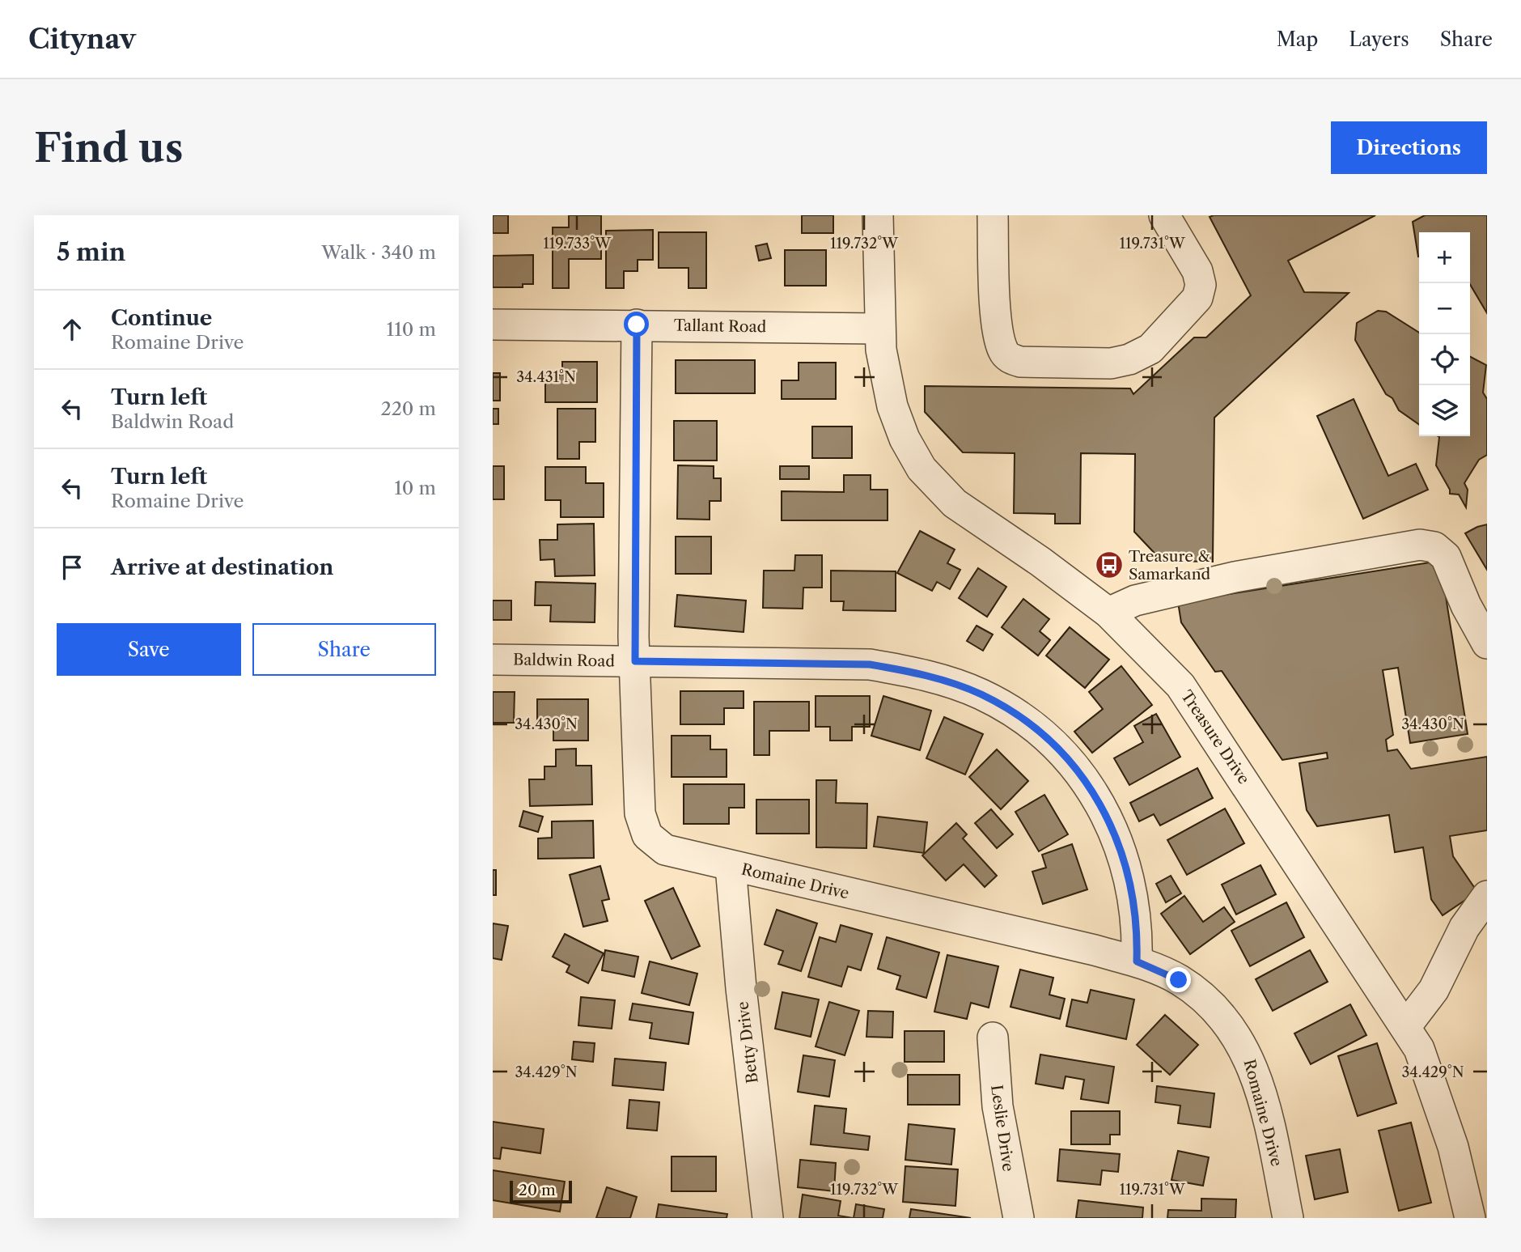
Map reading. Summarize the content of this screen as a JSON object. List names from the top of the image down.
{
  "streets": {
    "street": [
      "Tallant Road",
      "Baldwin Road",
      "Treasure Drive",
      "Romaine Drive",
      "Betty Drive",
      "Leslie Drive"
    ]
  },
  "crossings": [
    ["Tallant Road", "Treasure Drive"],
    ["Tallant Road", "Romaine Drive"],
    ["Baldwin Road", "Romaine Drive"],
    ["Romaine Drive", "Betty Drive"]
  ],
  "places": {
    "bus stop": ["Treasure & Samarkand"]
  },
  "scale_bar": "20 m",
  "page": {
    "header": "Citynav",
    "nav": ["Map", "Layers", "Share"],
    "buttons": [
      "Directions",
      ["Save", "Share"]
    ],
    "title": "Find us",
    "heading": ["5 min", "Walk · 340 m"],
    "map_buttons": ["+", "−"],
    "list": [
      ["Continue", "Romaine Drive", "110 m"],
      ["Turn left", "Baldwin Road", "220 m"],
      ["Turn left", "Romaine Drive", "10 m"],
      "Arrive at destination"
    ],
    "scale": "20 m"
  },
  "coordinates": [
    "119.733°W",
    "119.732°W",
    "119.731°W",
    "34.431°N",
    "34.430°N",
    "34.429°N"
  ]
}
